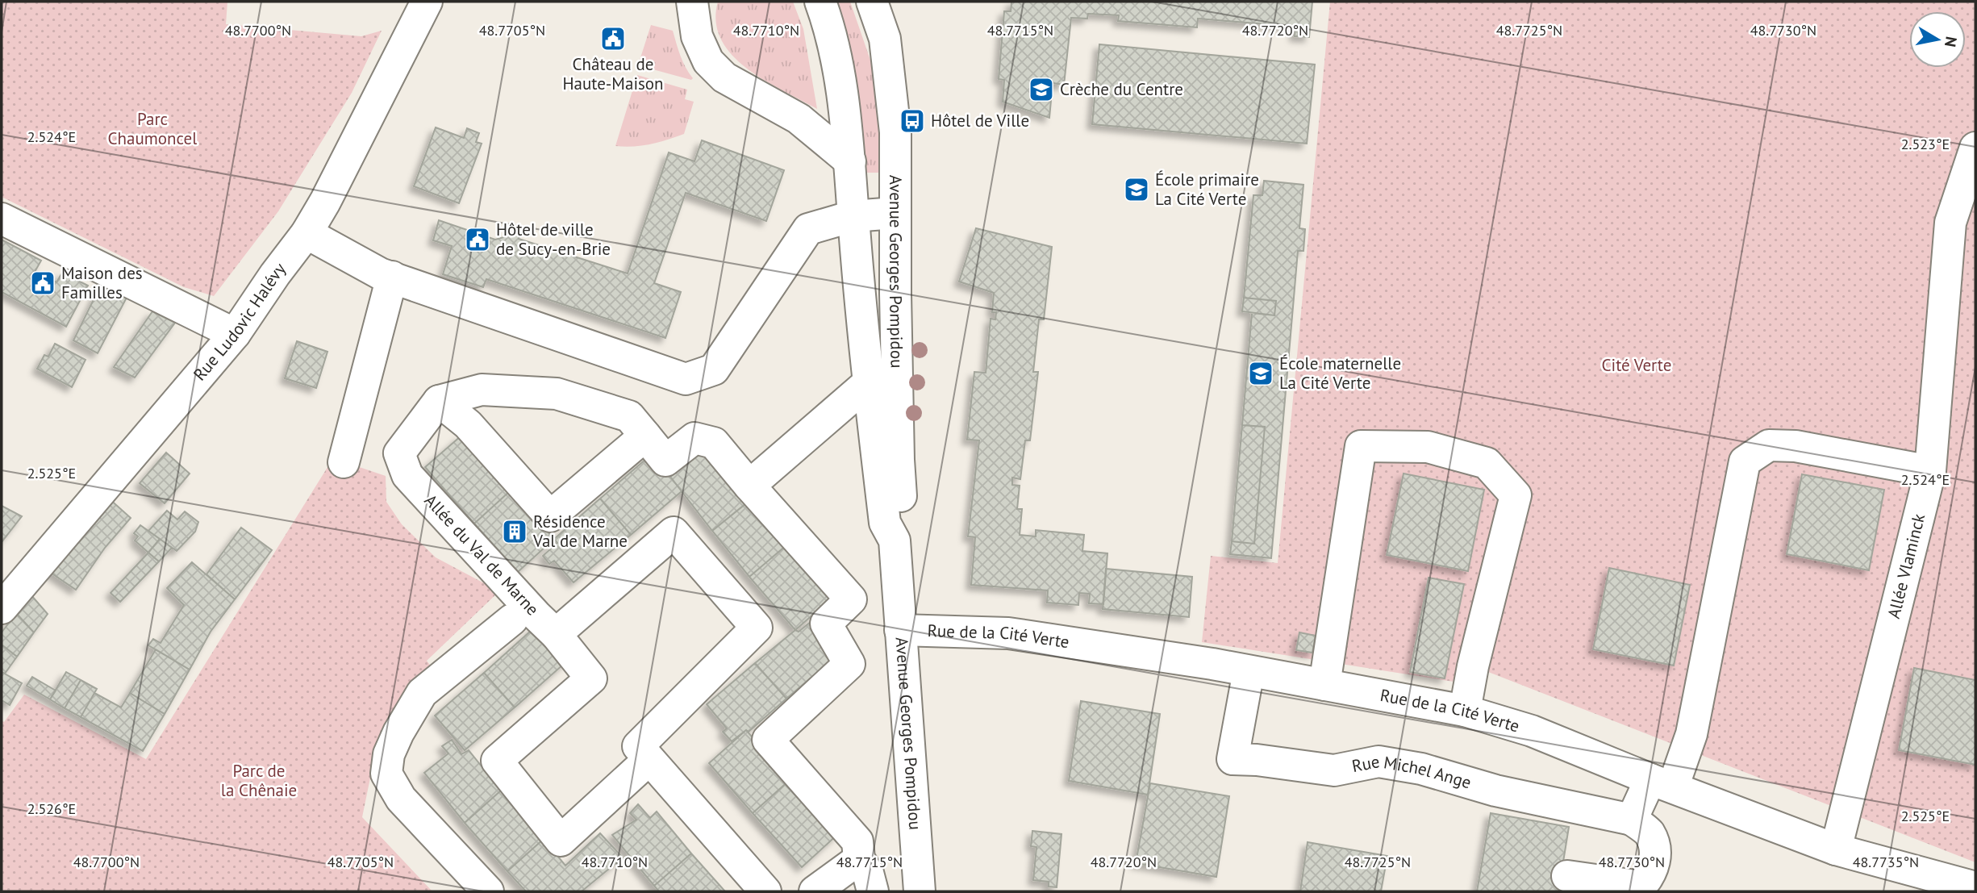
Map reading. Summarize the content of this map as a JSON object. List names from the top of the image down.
{
  "streets": {
    "street": [
      "Avenue Georges Pompidou",
      "Rue Ludovic Halévy",
      "Allée du Val de Marne",
      "Allée Vlaminck",
      "Rue de la Cité Verte",
      "Rue Michel Ange"
    ]
  },
  "crossings": [
    ["Avenue Georges Pompidou", "Rue de la Cité Verte"],
    ["Allée Vlaminck", "Rue de la Cité Verte"],
    ["Rue de la Cité Verte", "Rue Michel Ange"]
  ],
  "parks": ["Parc Chaumoncel", "Cité Verte", "Parc de la Chênaie"],
  "places": {
    "public building": ["Château de Haute-Maison", "Hôtel de ville de Sucy-en-Brie", "Maison des Familles"],
    "school or university": ["Crèche du Centre", "École primaire La Cité Verte", "École maternelle La Cité Verte"],
    "bus stop": ["Hôtel de Ville"],
    "building": ["Résidence Val de Marne"]
  },
  "north": "right",
  "coordinates": [
    "48.7700°N",
    "48.7705°N",
    "48.7710°N",
    "48.7715°N",
    "48.7720°N",
    "48.7725°N",
    "48.7730°N",
    "2.524°E",
    "2.523°E",
    "2.525°E",
    "2.526°E",
    "48.7735°N"
  ]
}
